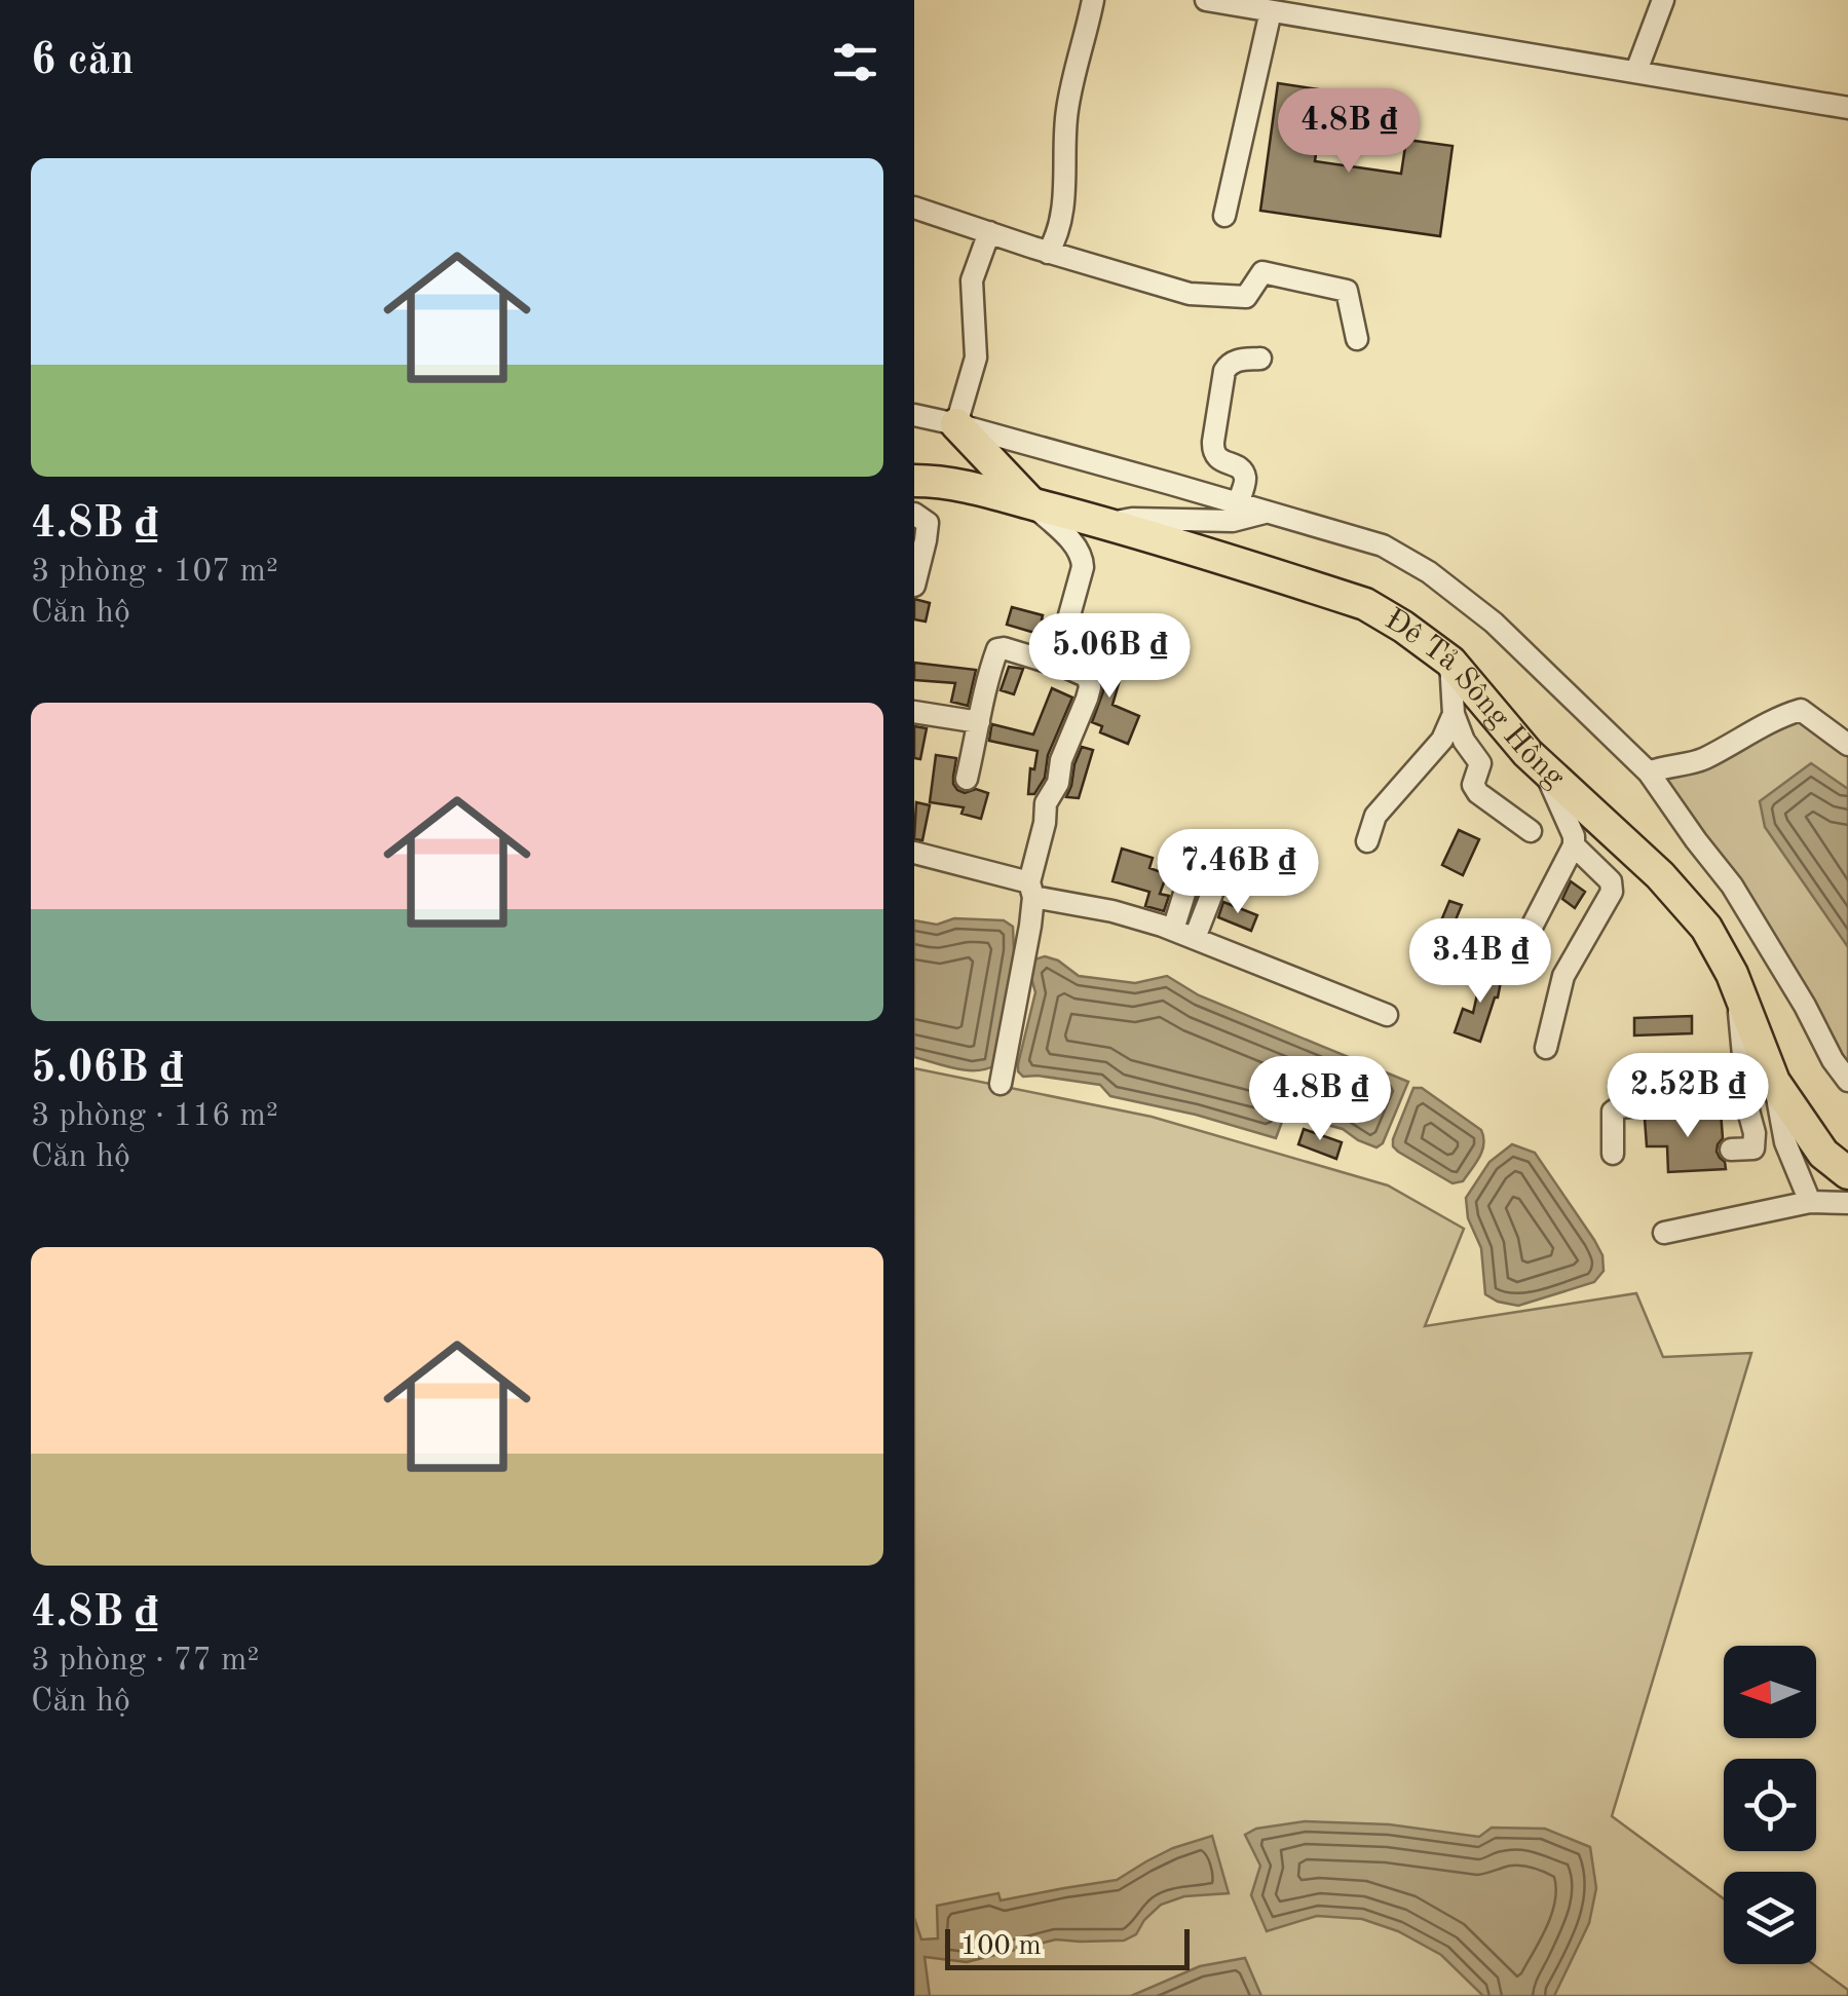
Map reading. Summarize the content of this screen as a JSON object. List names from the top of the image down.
{
  "streets": {
    "main road": ["Đê Tả Sông Hồng"]
  },
  "scale_bar": "100 m",
  "north": "left",
  "page": {
    "heading": "6 căn",
    "price": [
      "4.8B ₫",
      "5.06B ₫",
      "7.46B ₫",
      "3.4B ₫",
      "2.52B ₫",
      "4.8B ₫"
    ],
    "list": [
      {
        "name": "4.8B ₫",
        "note": "3 phòng · 107 m² · Căn hộ"
      },
      {
        "name": "5.06B ₫",
        "note": "3 phòng · 116 m² · Căn hộ"
      },
      {
        "name": "4.8B ₫",
        "note": "3 phòng · 77 m² · Căn hộ"
      }
    ],
    "scale": "100 m"
  }
}
